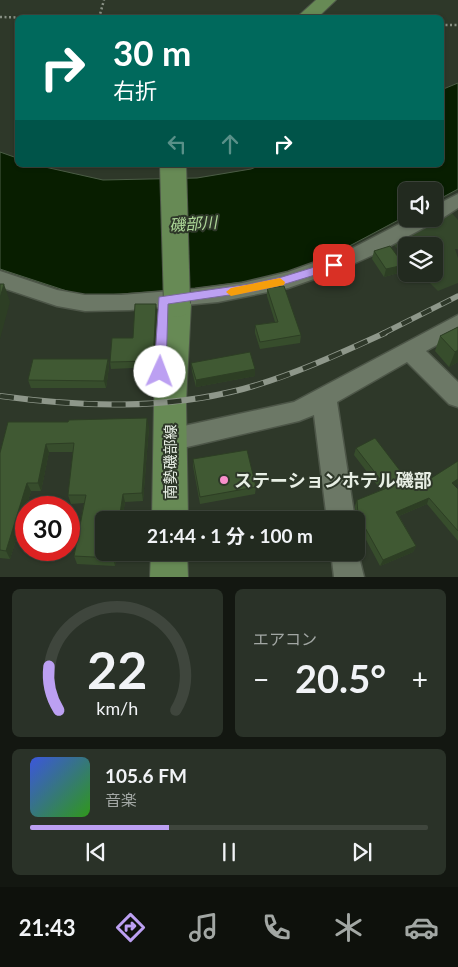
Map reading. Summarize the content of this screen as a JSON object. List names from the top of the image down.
{
  "streets": {
    "main road": ["南勢磯部線"]
  },
  "water": ["磯部川"],
  "places": ["ステーションホテル磯部"],
  "page": {
    "turn": ["30 m", "右折"],
    "limit": "30",
    "trip": "21:44 · 1 分 · 100 m",
    "tile": "エアコン",
    "heat": ["−", "20.5°", "+"],
    "song": ["105.6 FM", "音楽"],
    "tabs": "21:43",
    "gauge": ["22", "km/h"]
  }
}
